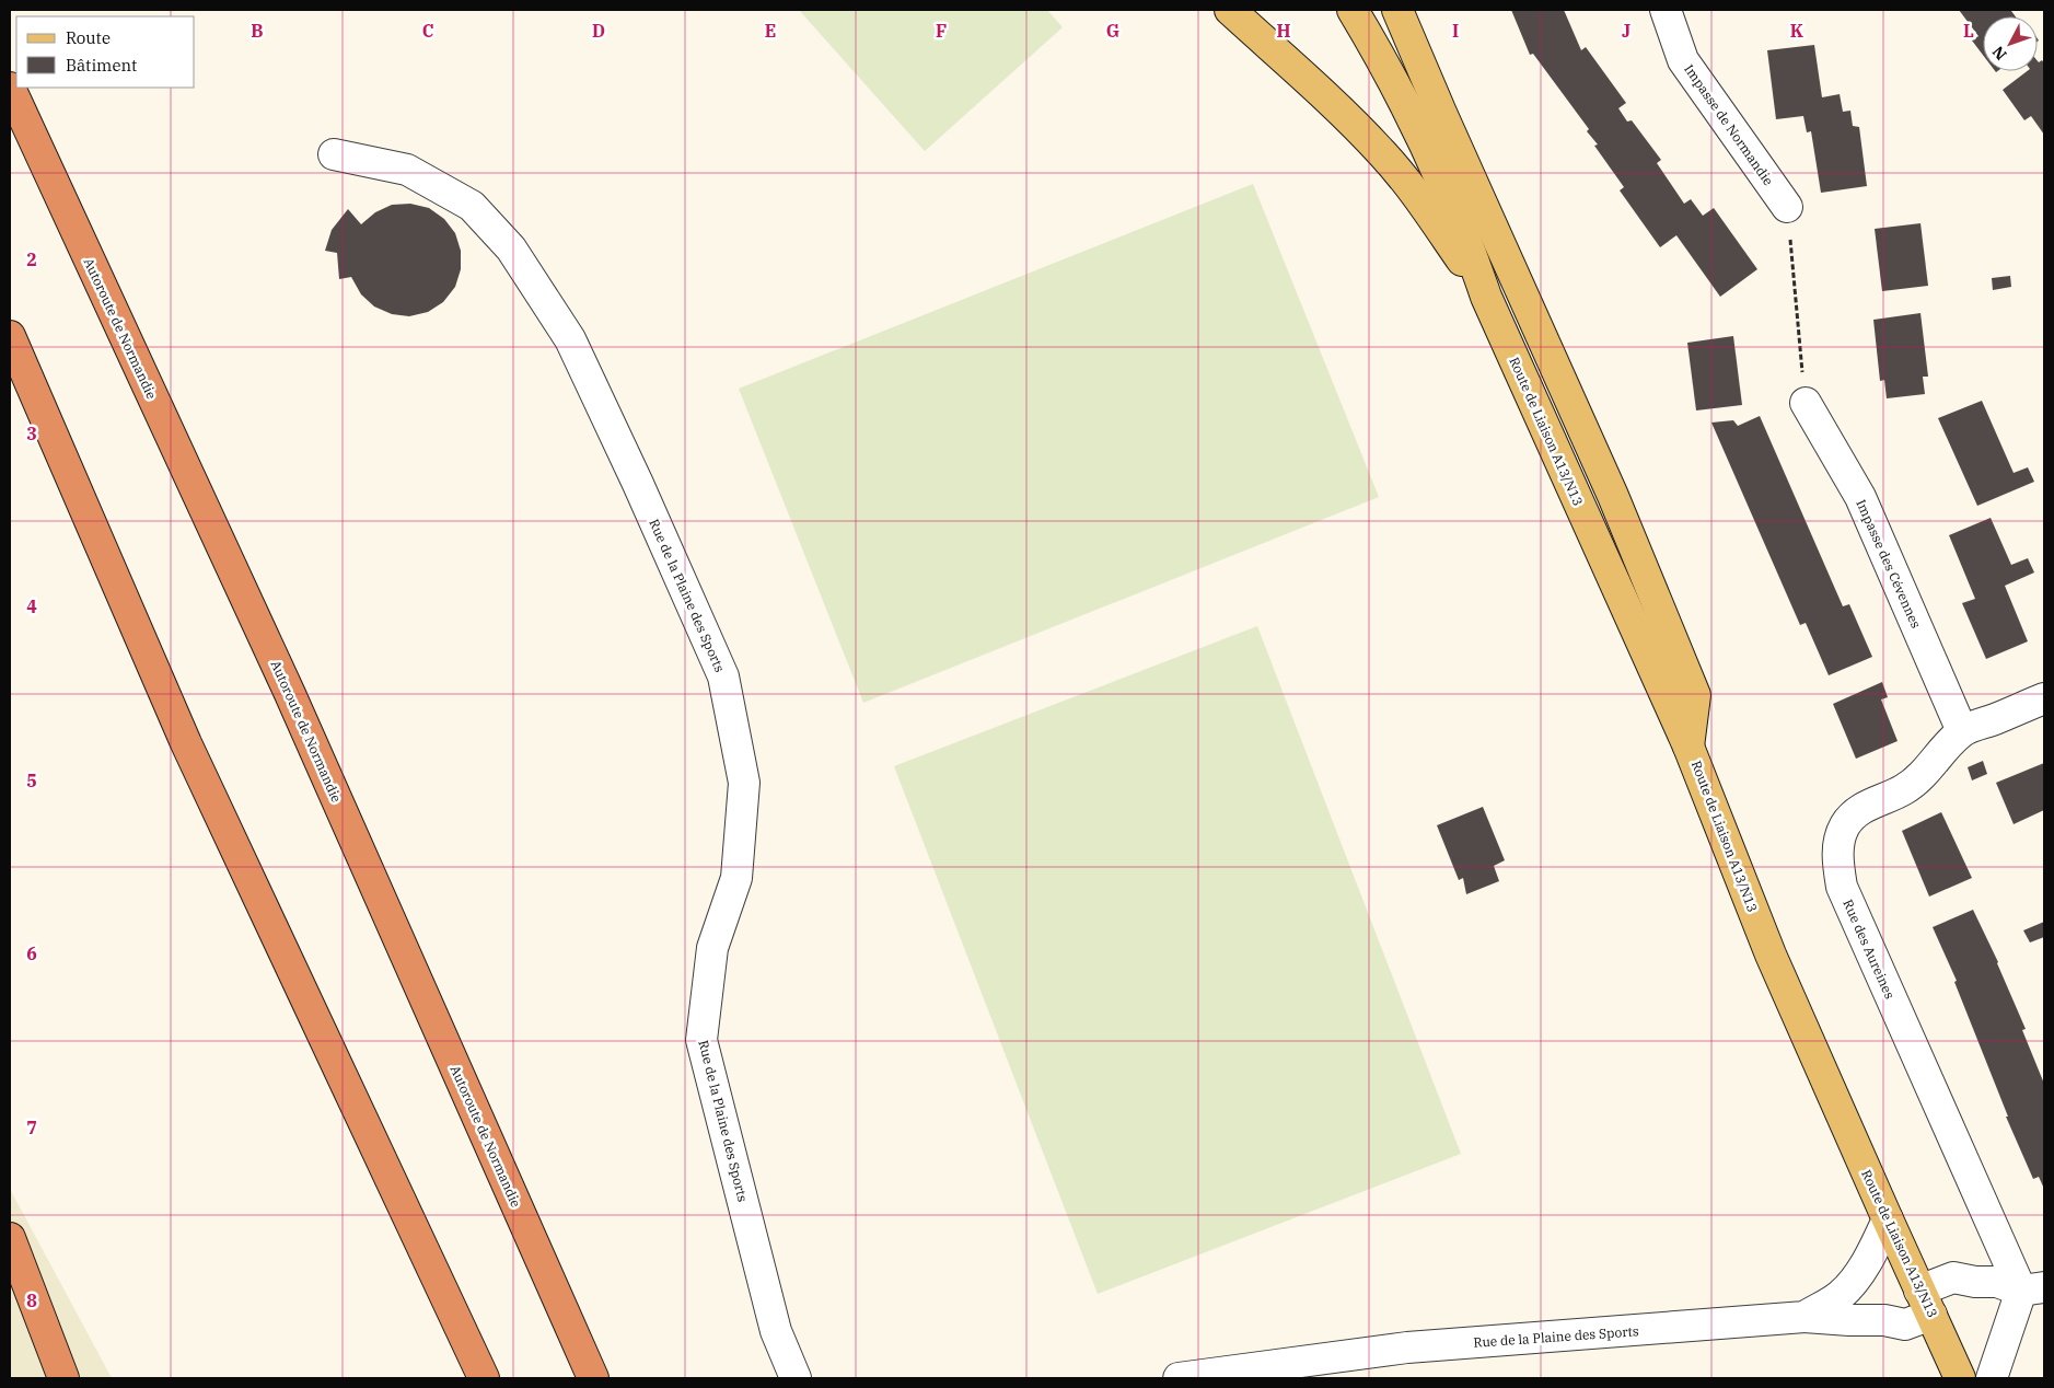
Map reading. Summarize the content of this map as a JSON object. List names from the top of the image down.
{
  "streets": {
    "highway": ["Autoroute de Normandie"],
    "main road": ["Route de Liaison A13/N13"],
    "street": [
      "Impasse de Normandie",
      "Impasse des Cévennes",
      "Rue de la Plaine des Sports",
      "Rue des Aureines"
    ]
  },
  "crossings": [
    ["Route de Liaison A13/N13", "Rue de la Plaine des Sports"],
    ["Impasse des Cévennes", "Rue des Aureines"]
  ],
  "legend": ["Route", "Bâtiment"],
  "north": "bottom left",
  "grid": {
    "columns": [
      "B",
      "C",
      "D",
      "E",
      "F",
      "G",
      "H",
      "I",
      "J",
      "K",
      "L"
    ],
    "rows": [
      "2",
      "3",
      "4",
      "5",
      "6",
      "7",
      "8"
    ]
  }
}
